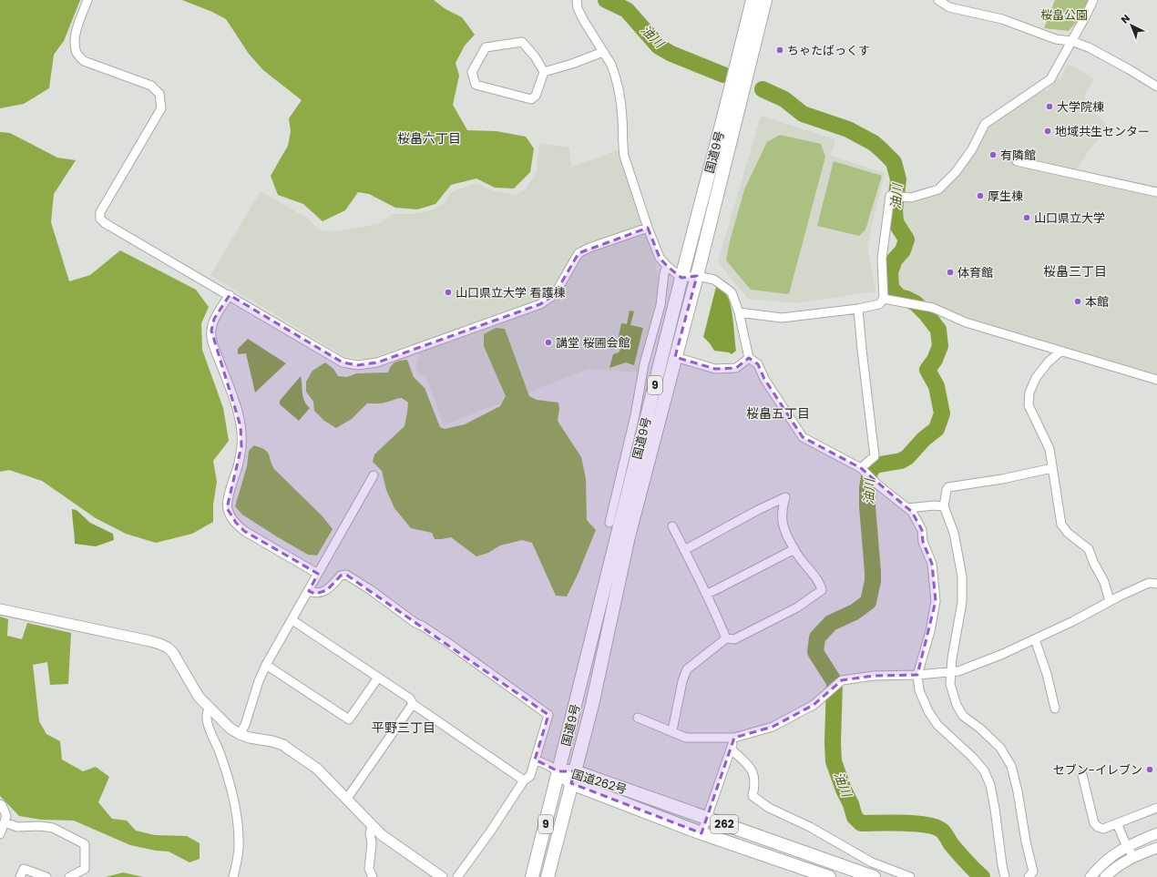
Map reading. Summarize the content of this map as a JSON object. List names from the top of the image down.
{
  "streets": {
    "highway": [
      "国道9号",
      "9",
      "国道262号",
      "262"
    ]
  },
  "crossings": [
    ["国道9号", "国道262号"]
  ],
  "districts": [
    "桜畠六丁目",
    "桜畠三丁目",
    "桜畠五丁目",
    "平野三丁目"
  ],
  "water": ["油川"],
  "parks": ["桜畠公園"],
  "places": [
    "ちゃたばっくす",
    "大学院棟",
    "地域共生センター",
    "有隣館",
    "厚生棟",
    "山口県立大学",
    "体育館",
    "山口県立大学 看護棟",
    "本館",
    "講堂 桜圃会館",
    "セブン-イレブン"
  ],
  "north": "top left"
}
